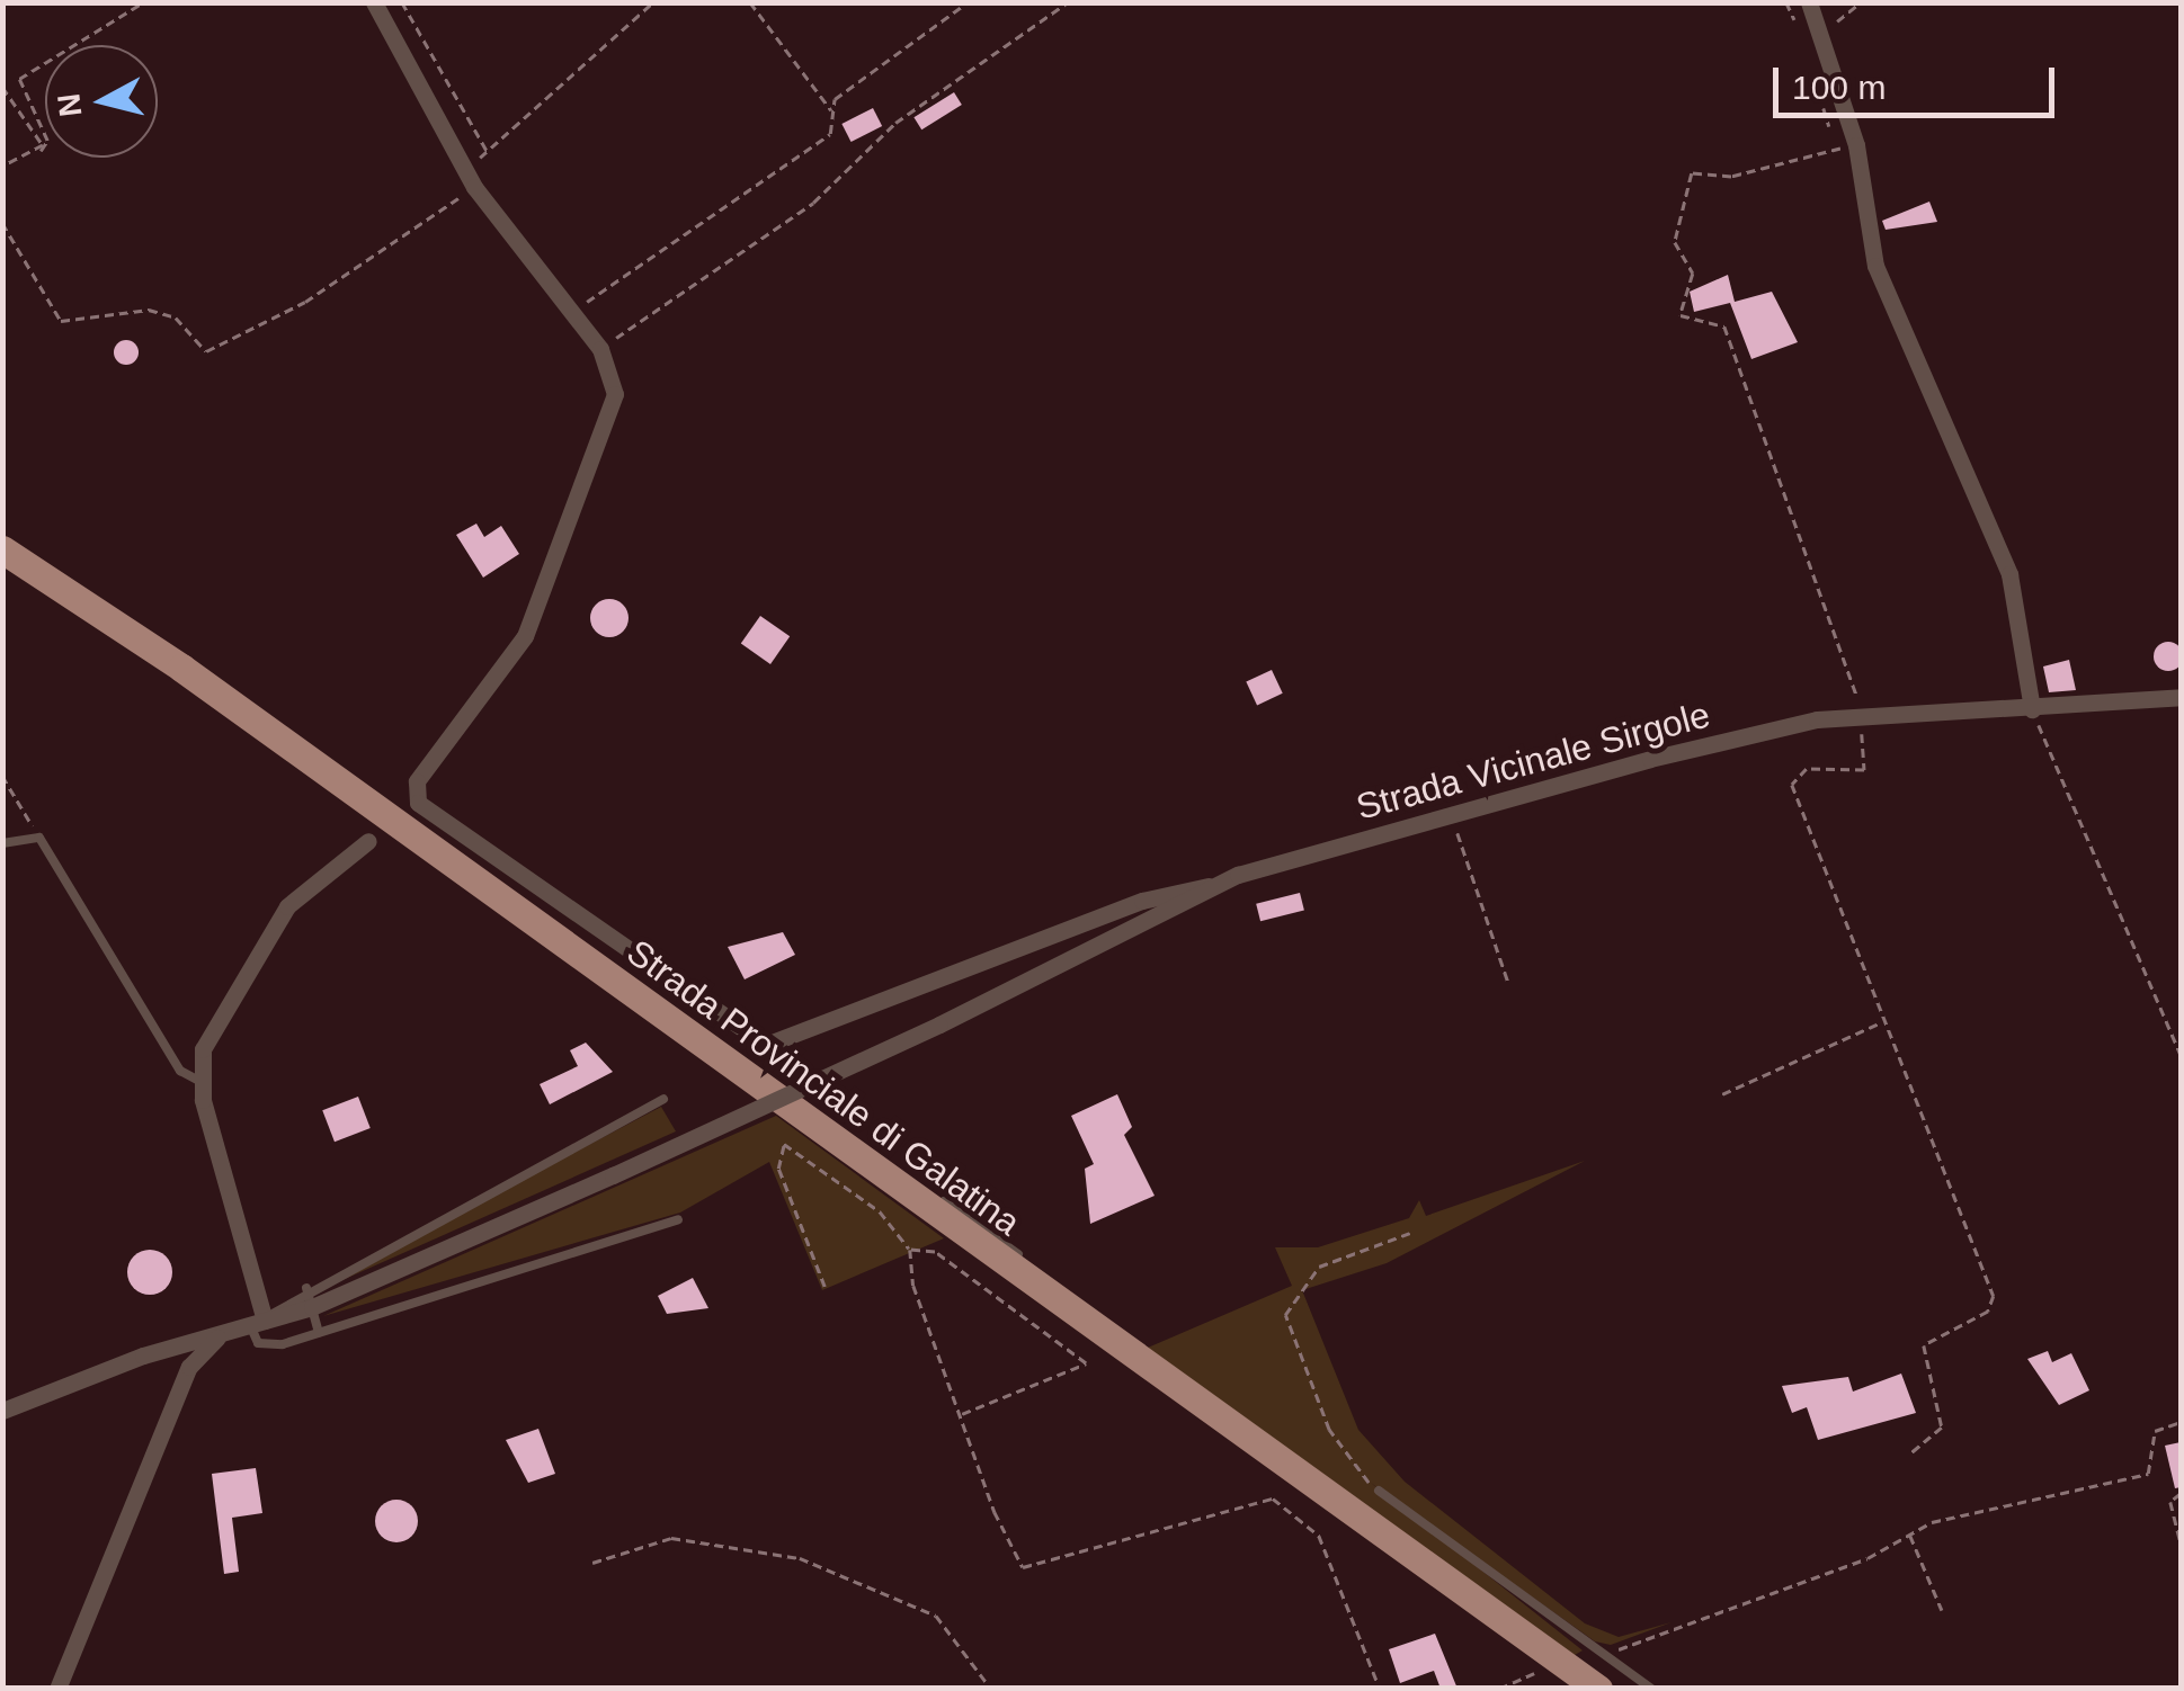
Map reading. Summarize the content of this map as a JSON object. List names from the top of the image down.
{
  "streets": {
    "main road": ["Strada Provinciale di Galatina"],
    "street": ["Strada Vicinale Sirgole"]
  },
  "scale_bar": "100 m",
  "north": "left"
}
